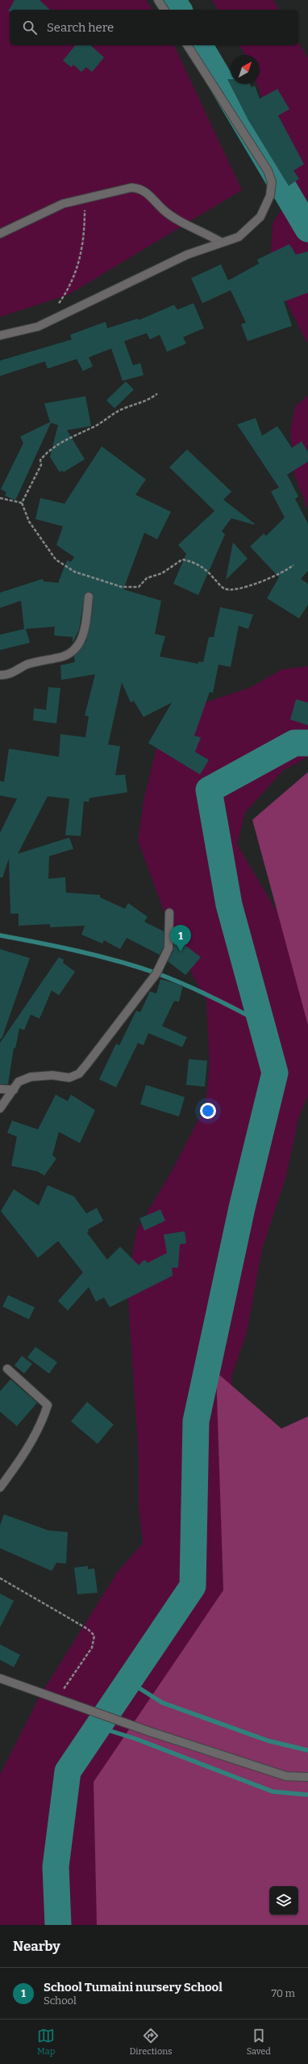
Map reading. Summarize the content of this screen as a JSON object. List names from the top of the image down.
{
  "north": "top right",
  "page": {
    "search": "Search here",
    "pins": "1",
    "heading": "Nearby",
    "list": [
      {
        "mark": "1",
        "name": "School Tumaini nursery School",
        "note": "School",
        "value": "70 m"
      }
    ],
    "nav": ["Map", "Directions", "Saved"]
  }
}
